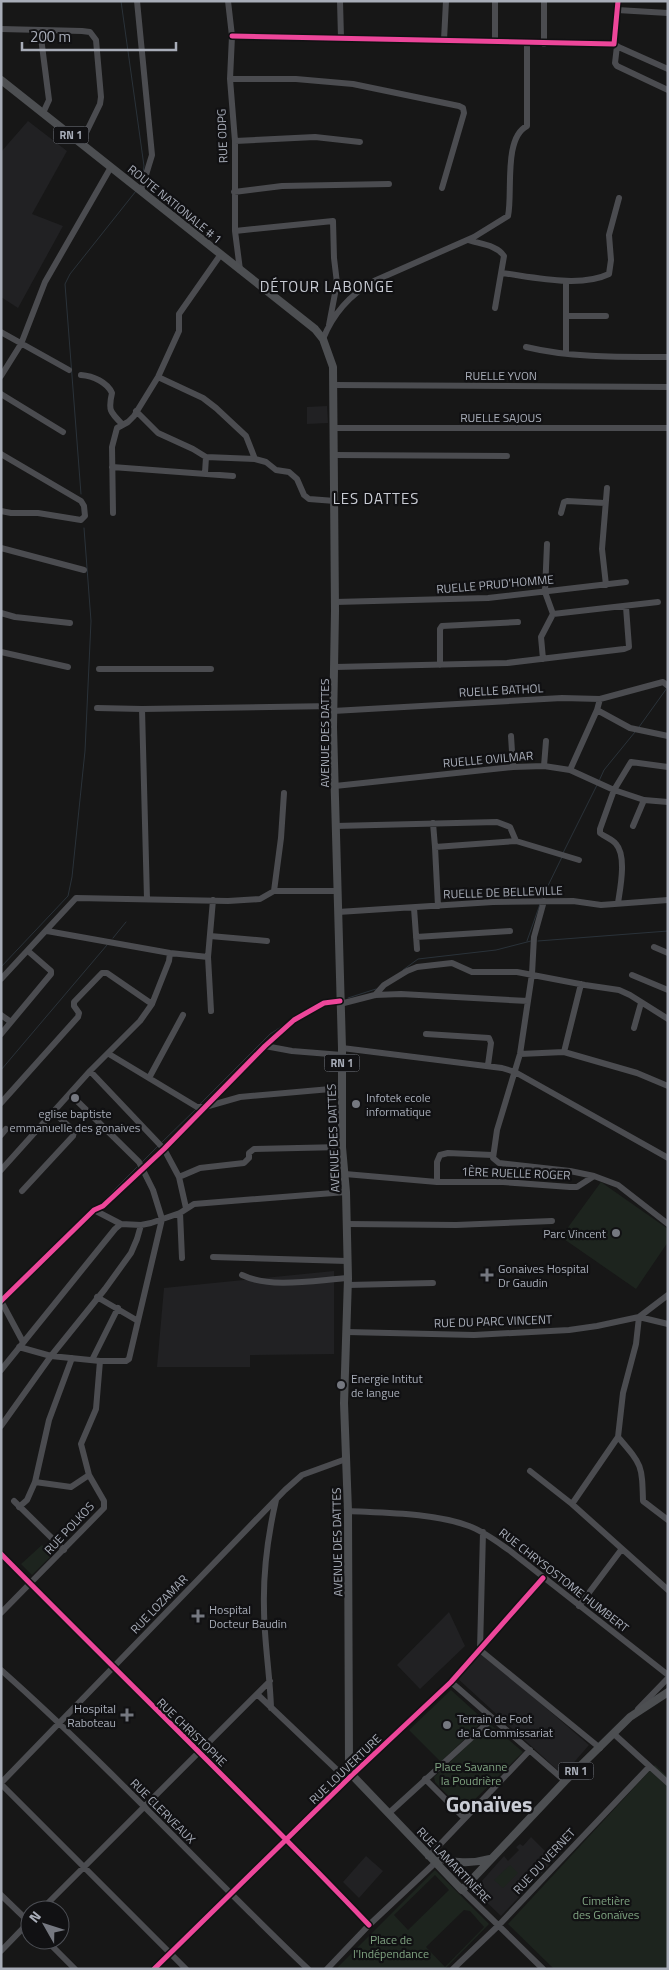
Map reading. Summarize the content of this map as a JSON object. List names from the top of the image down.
{
  "streets": {
    "main road": [
      "RN 1",
      "ROUTE NATIONALE # 1",
      "AVENUE DES DATTES",
      "RUE LAMARTINÈRE"
    ],
    "street": [
      "RUE ODPG",
      "RUELLE YVON",
      "RUELLE SAJOUS",
      "RUELLE PRUD'HOMME",
      "RUELLE BATHOL",
      "RUELLE OVILMAR",
      "RUELLE DE BELLEVILLE",
      "1ÈRE RUELLE ROGER",
      "RUE DU PARC VINCENT",
      "RUE POLKOS",
      "RUE CHRYSOSTOME HUMBERT",
      "RUE LOZAMAR",
      "RUE CHRISTOPHE",
      "RUE LOUVERTURE",
      "RUE CLERVEAUX",
      "RUE DU VERNET"
    ]
  },
  "crossings": [
    ["RN 1", "RUE LAMARTINÈRE"],
    ["RUE ODPG", "ROUTE NATIONALE # 1"],
    ["ROUTE NATIONALE # 1", "AVENUE DES DATTES"],
    ["RUELLE YVON", "AVENUE DES DATTES"],
    ["RUELLE SAJOUS", "AVENUE DES DATTES"],
    ["RUELLE PRUD'HOMME", "AVENUE DES DATTES"],
    ["RUELLE BATHOL", "AVENUE DES DATTES"],
    ["AVENUE DES DATTES", "RUELLE OVILMAR"],
    ["AVENUE DES DATTES", "RUELLE DE BELLEVILLE"],
    ["AVENUE DES DATTES", "1ÈRE RUELLE ROGER"],
    ["AVENUE DES DATTES", "RUE DU PARC VINCENT"],
    ["AVENUE DES DATTES", "RUE CHRYSOSTOME HUMBERT"],
    ["AVENUE DES DATTES", "RUE LOZAMAR"],
    ["AVENUE DES DATTES", "RUE LOUVERTURE"],
    ["AVENUE DES DATTES", "RUE LAMARTINÈRE"],
    ["RUE POLKOS", "RUE CHRISTOPHE"],
    ["RUE CHRYSOSTOME HUMBERT", "RUE LOUVERTURE"],
    ["RUE LOZAMAR", "RUE CHRISTOPHE"],
    ["RUE LOZAMAR", "RUE CLERVEAUX"],
    ["RUE CHRISTOPHE", "RUE LOUVERTURE"],
    ["RUE LOUVERTURE", "RUE CLERVEAUX"],
    ["RUE LOUVERTURE", "RUE LAMARTINÈRE"],
    ["RUE DU VERNET", "RUE LAMARTINÈRE"]
  ],
  "districts": ["DÉTOUR LABONGE", "LES DATTES", "Gonaïves"],
  "parks": ["Place Savanne la Poudrière", "Cimetière des Gonaïves", "Place de l'Indépendance"],
  "places": {
    "other": [
      "eglise baptiste emmanuelle des gonaives",
      "Infotek ecole informatique",
      "Parc Vincent",
      "Energie Intitut de langue",
      "Terrain de Foot de la Commissariat"
    ],
    "health": ["Gonaives Hospital Dr Gaudin", "Hospital Docteur Baudin", "Hospital Raboteau"]
  },
  "scale_bar": "200 m",
  "north": "top left"
}
